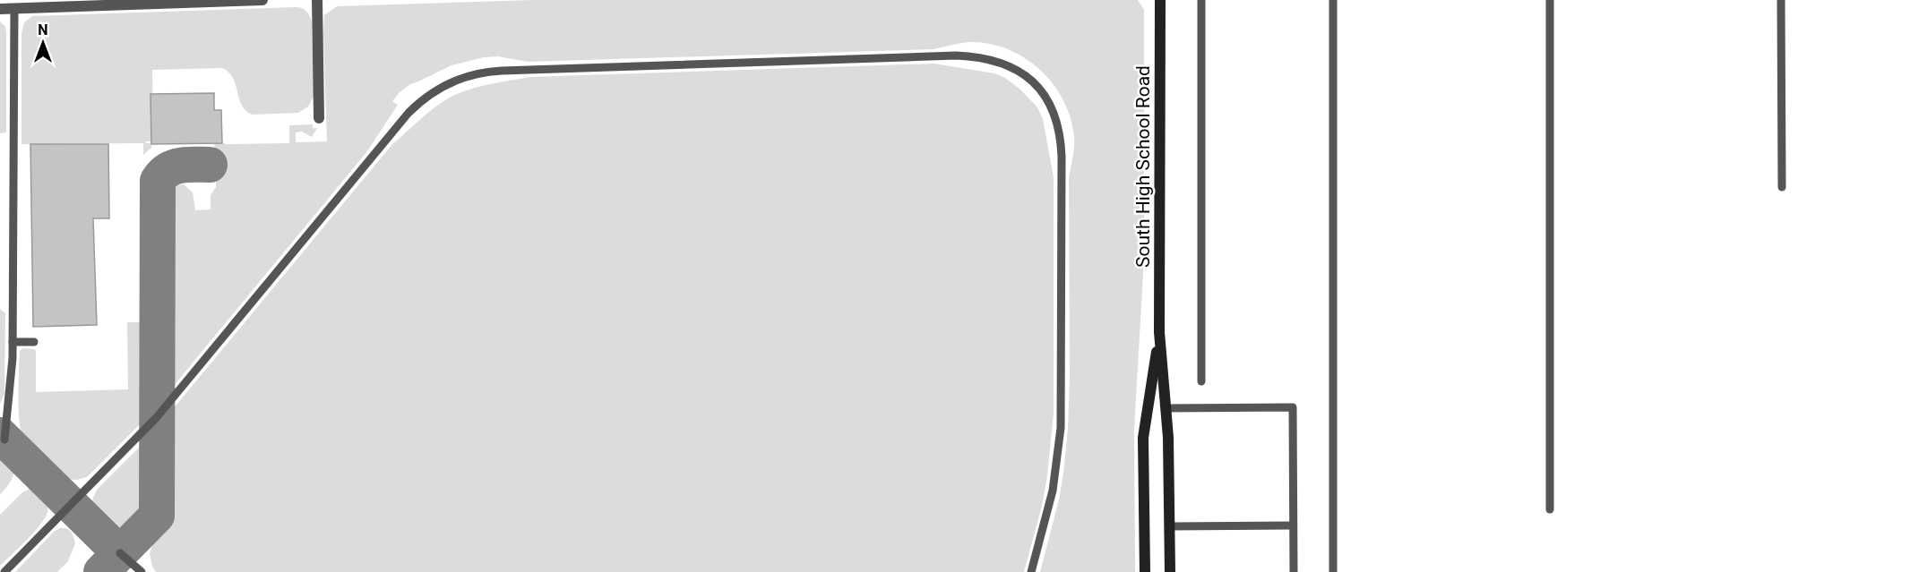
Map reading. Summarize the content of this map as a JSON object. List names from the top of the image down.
{
  "streets": {
    "street": ["South High School Road"]
  },
  "north": "top"
}
